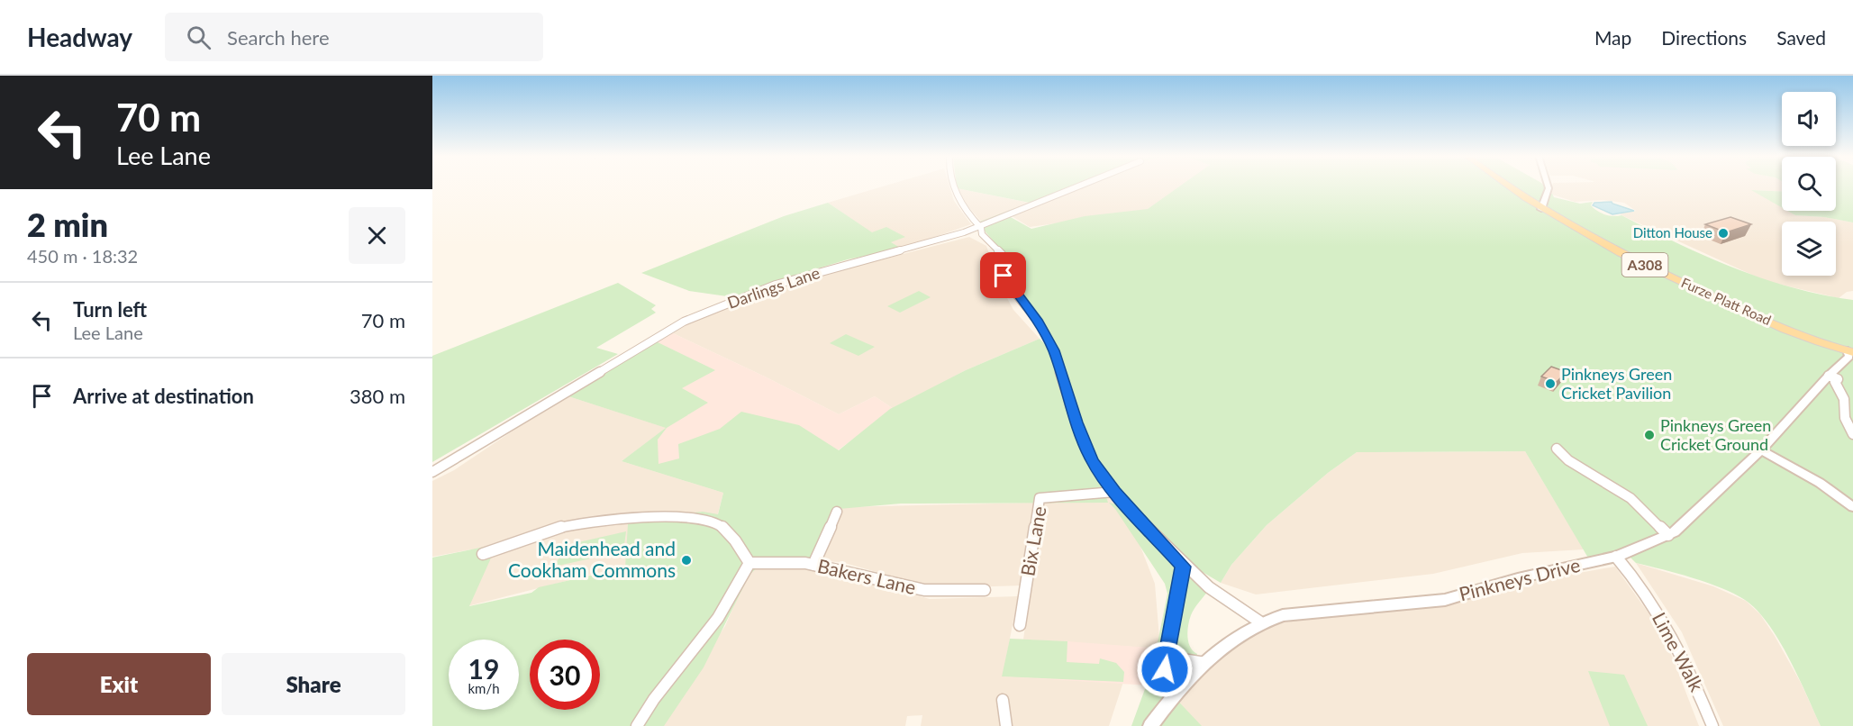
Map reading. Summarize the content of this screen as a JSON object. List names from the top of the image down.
{
  "streets": {
    "main road": ["A308", "Furze Platt Road"],
    "street": [
      "Darlings Lane",
      "Bix Lane",
      "Bakers Lane",
      "Pinkneys Drive",
      "Lime Walk"
    ]
  },
  "crossings": [
    ["Furze Platt Road", "Pinkneys Drive"],
    ["Pinkneys Drive", "Lime Walk"]
  ],
  "places": [
    "Ditton House",
    "Pinkneys Green Cricket Pavilion",
    "Pinkneys Green Cricket Ground",
    "Maidenhead and Cookham Commons"
  ],
  "page": {
    "header": "Headway",
    "search": "Search here",
    "nav": ["Map", "Directions", "Saved"],
    "turn": ["70 m", "Lee Lane"],
    "heading": ["2 min", "450 m · 18:32"],
    "list": [
      {
        "name": "Turn left",
        "note": "Lee Lane",
        "value": "70 m"
      },
      {
        "name": "Arrive at destination",
        "value": "380 m"
      }
    ],
    "speed": "19 km/h",
    "limit": "30",
    "buttons": ["Exit", "Share"]
  }
}
